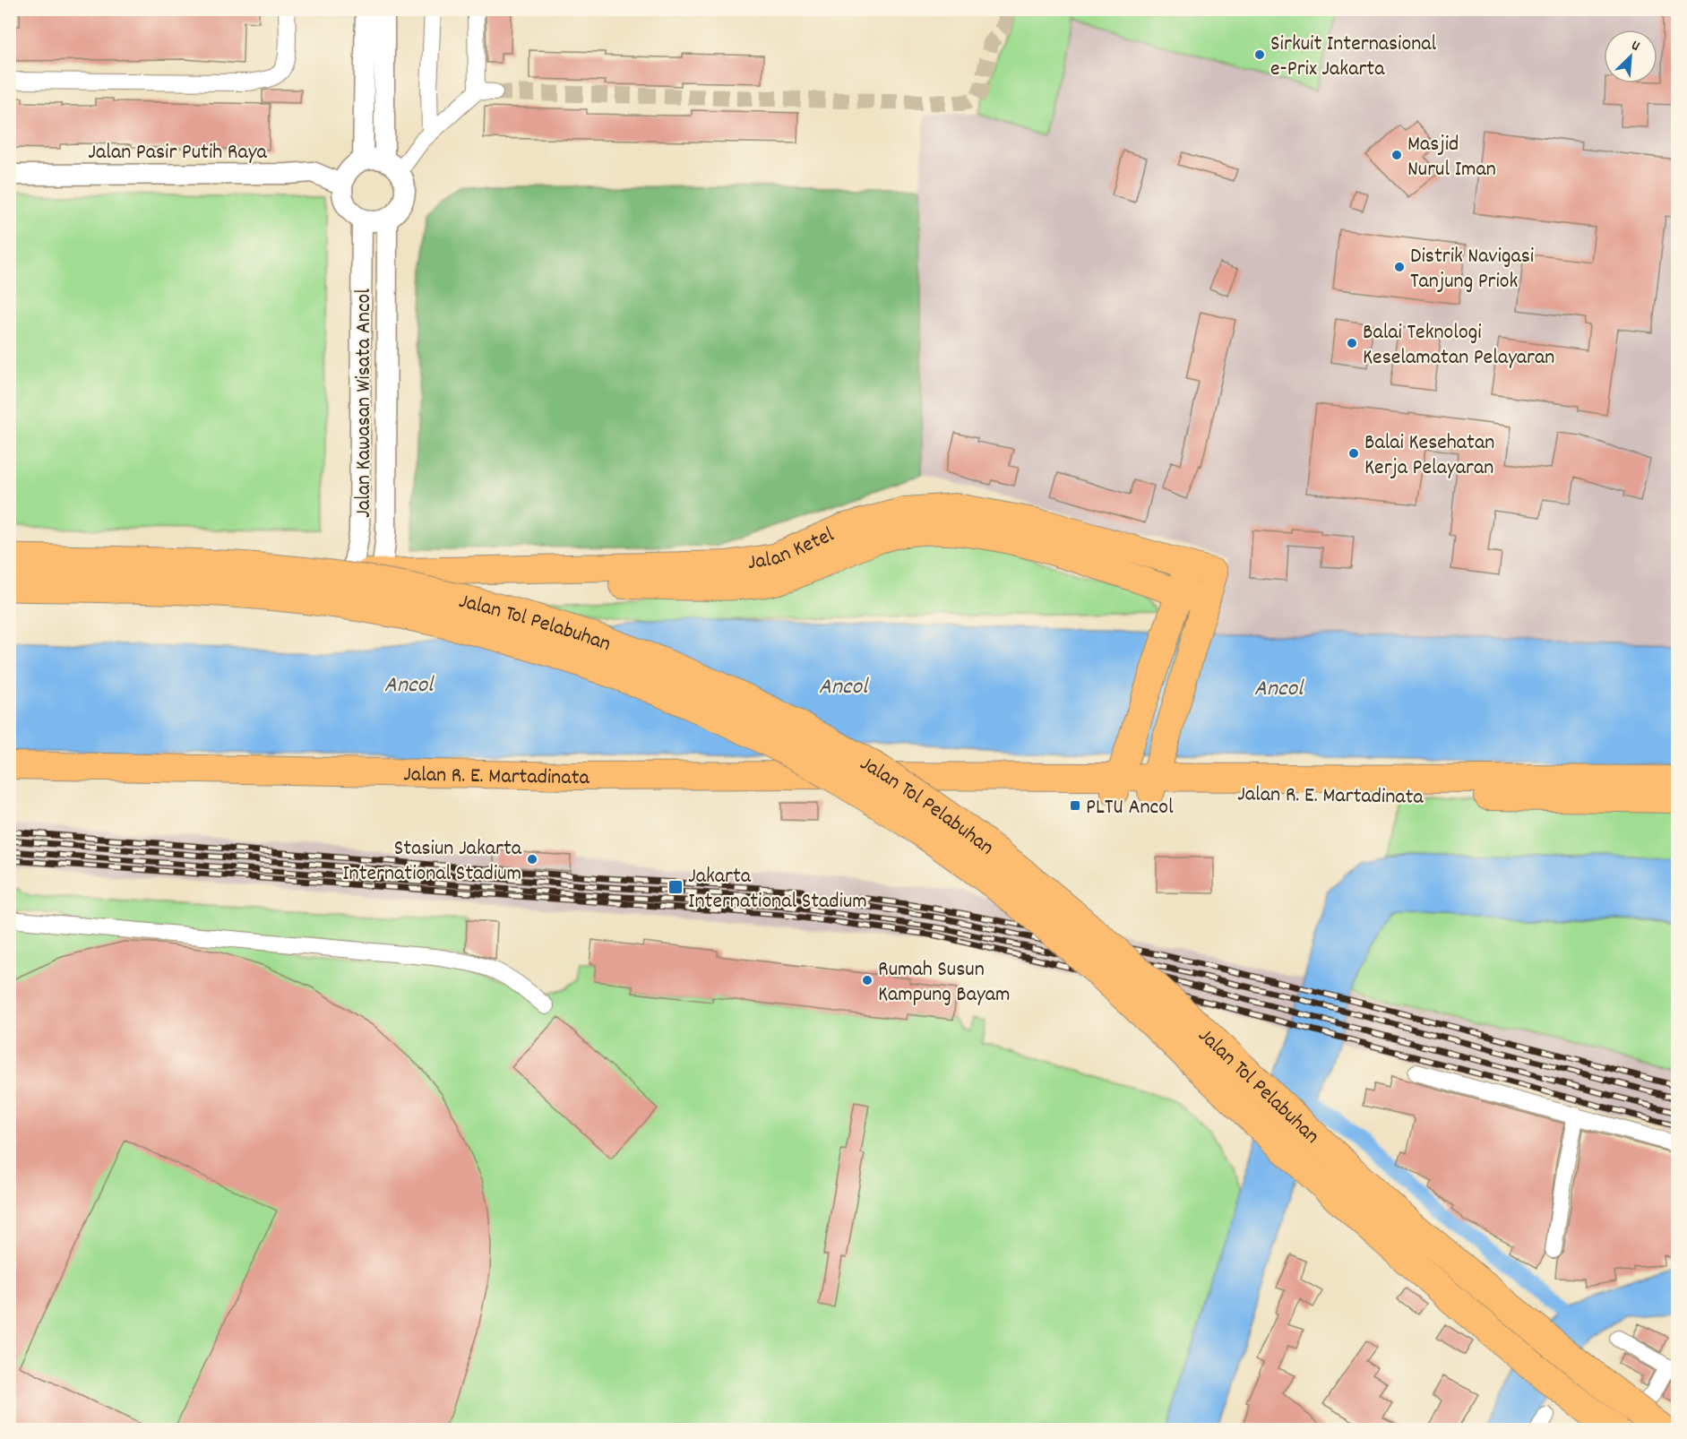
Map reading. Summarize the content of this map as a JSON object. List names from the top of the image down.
{
  "streets": {
    "highway": ["Jalan Ketel", "Jalan Tol Pelabuhan", "Jalan R. E. Martadinata"],
    "street": ["Jalan Pasir Putih Raya", "Jalan Kawasan Wisata Ancol"]
  },
  "crossings": [
    ["Jalan Pasir Putih Raya", "Jalan Kawasan Wisata Ancol"],
    ["Jalan Kawasan Wisata Ancol", "Jalan Ketel"],
    ["Jalan Ketel", "Jalan R. E. Martadinata"]
  ],
  "water": ["Ancol"],
  "places": {
    "other": [
      "Sirkuit Internasional e-Prix Jakarta",
      "Masjid Nurul Iman",
      "Distrik Navigasi Tanjung Priok",
      "Balai Teknologi Keselamatan Pelayaran",
      "Balai Kesehatan Kerja Pelayaran",
      "Stasiun Jakarta International Stadium",
      "Rumah Susun Kampung Bayam"
    ],
    "transit": ["PLTU Ancol", "Jakarta International Stadium"]
  },
  "north": "top right"
}
